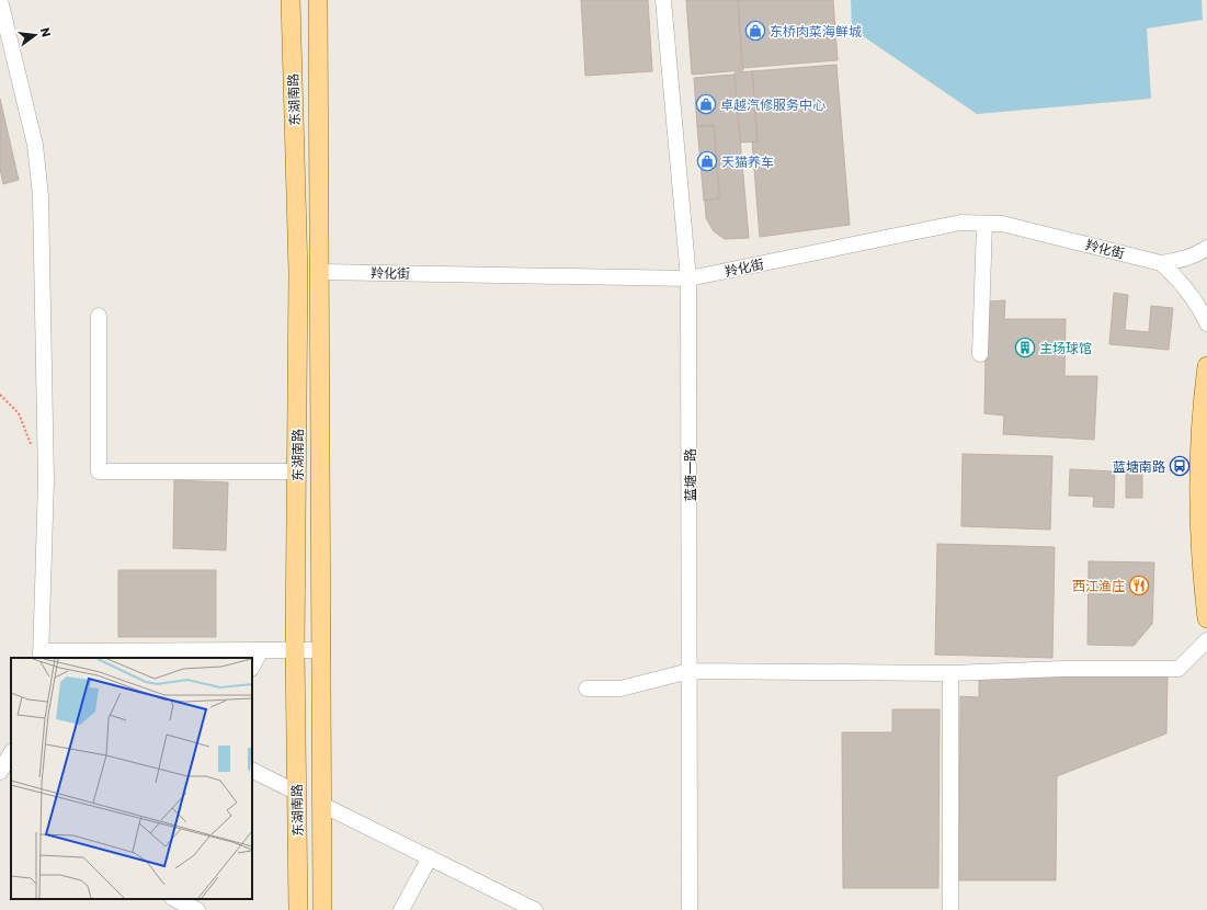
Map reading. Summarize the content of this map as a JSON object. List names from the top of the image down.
{
  "streets": {
    "main road": ["东湖南路"],
    "street": ["羚化街", "蓝塘一路"]
  },
  "crossings": [
    ["东湖南路", "羚化街"],
    ["羚化街", "蓝塘一路"]
  ],
  "places": {
    "shop": ["东桥肉菜海鲜城", "卓越汽修服务中心", "天猫养车"],
    "building": ["主场球馆"],
    "bus stop": ["蓝塘南路"],
    "restaurant": ["西江渔庄"]
  },
  "north": "right"
}
